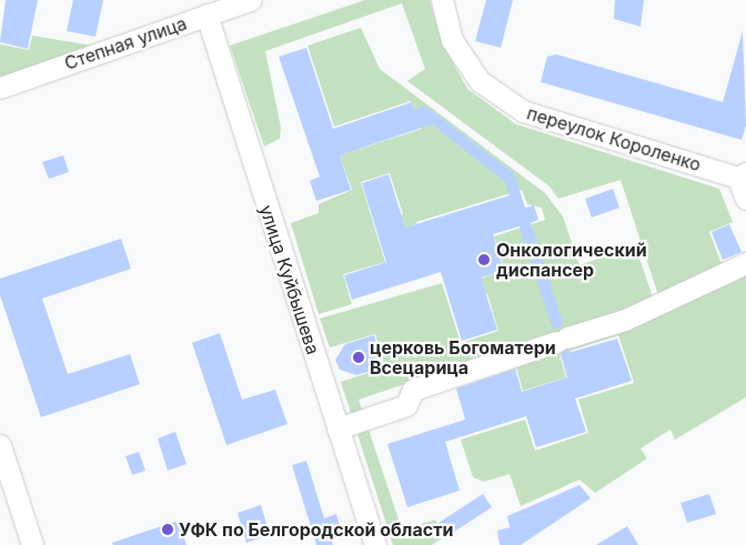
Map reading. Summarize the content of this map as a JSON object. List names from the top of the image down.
{
  "streets": {
    "street": ["Степная улица", "переулок Короленко", "улица Куйбышева"]
  },
  "crossings": [
    ["Степная улица", "улица Куйбышева"]
  ],
  "places": ["Онкологический диспансер", "церковь Богоматери Всецарица", "УФК по Белгородской области"]
}
